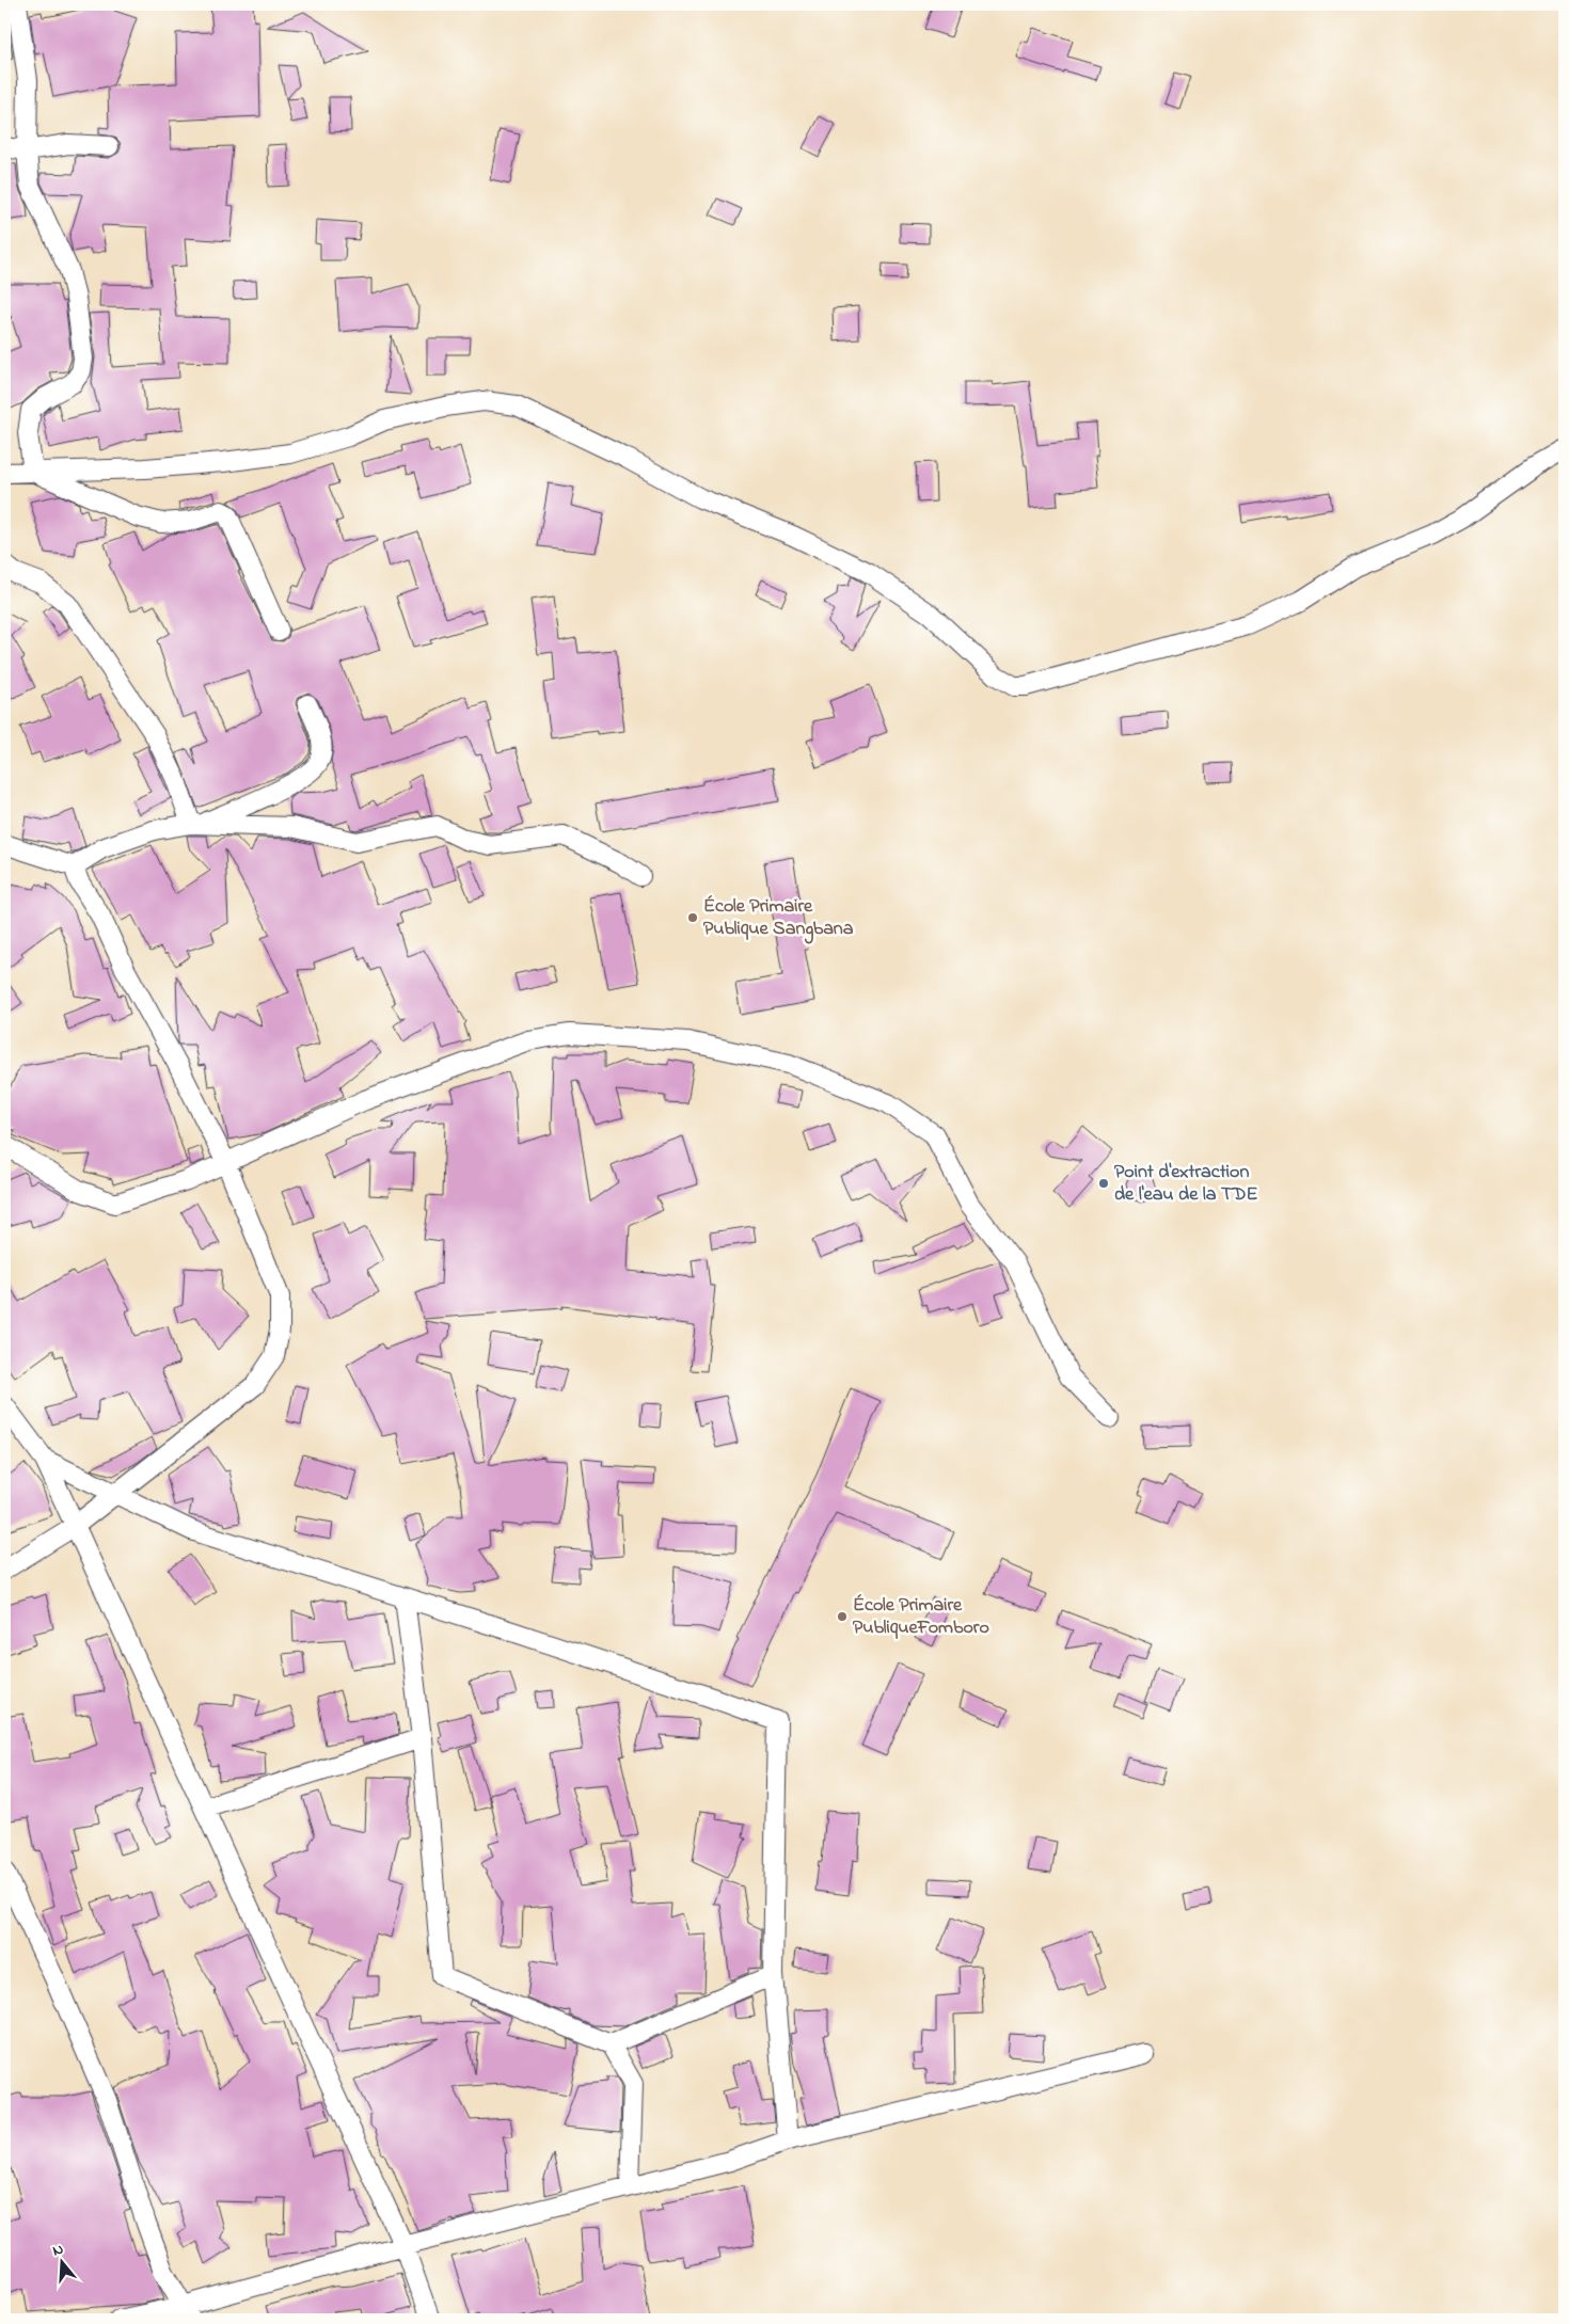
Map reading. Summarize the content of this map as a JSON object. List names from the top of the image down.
{
  "places": ["École Primaire Publique Sangbana", "Point d'extraction de l'eau de la TDE", "École Primaire PubliqueFomboro"],
  "north": "top"
}
